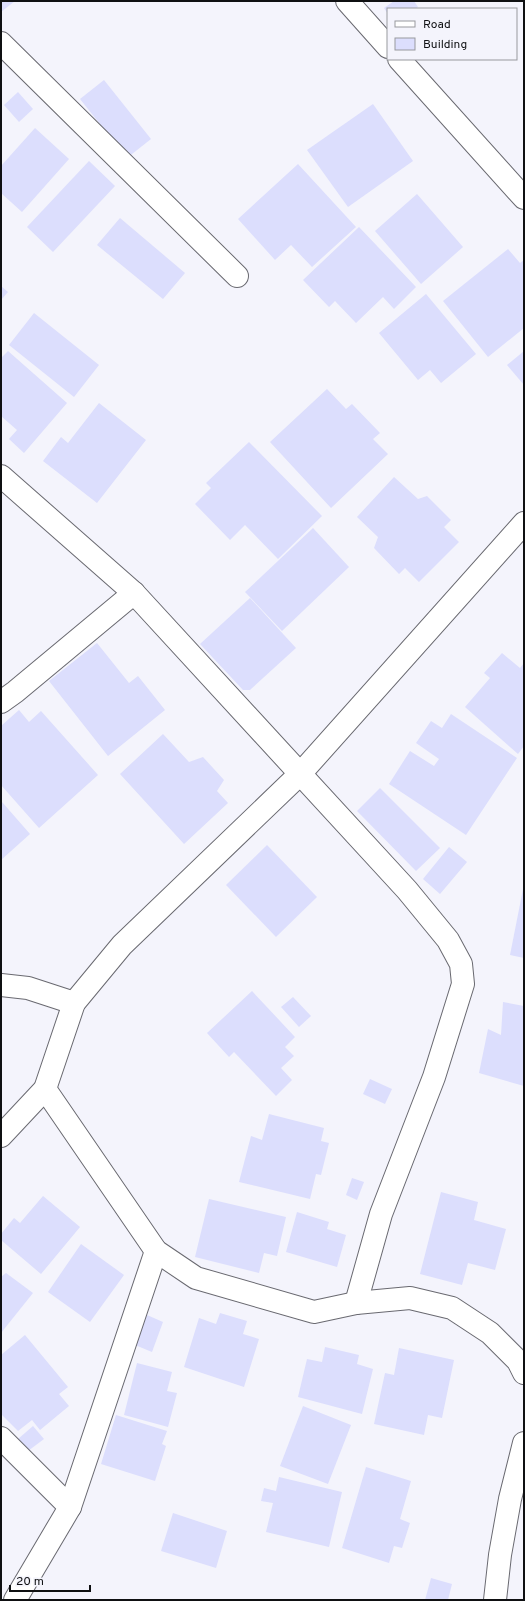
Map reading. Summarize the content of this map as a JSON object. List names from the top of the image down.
{
  "legend": ["Road", "Building"],
  "scale_bar": "20 m"
}
